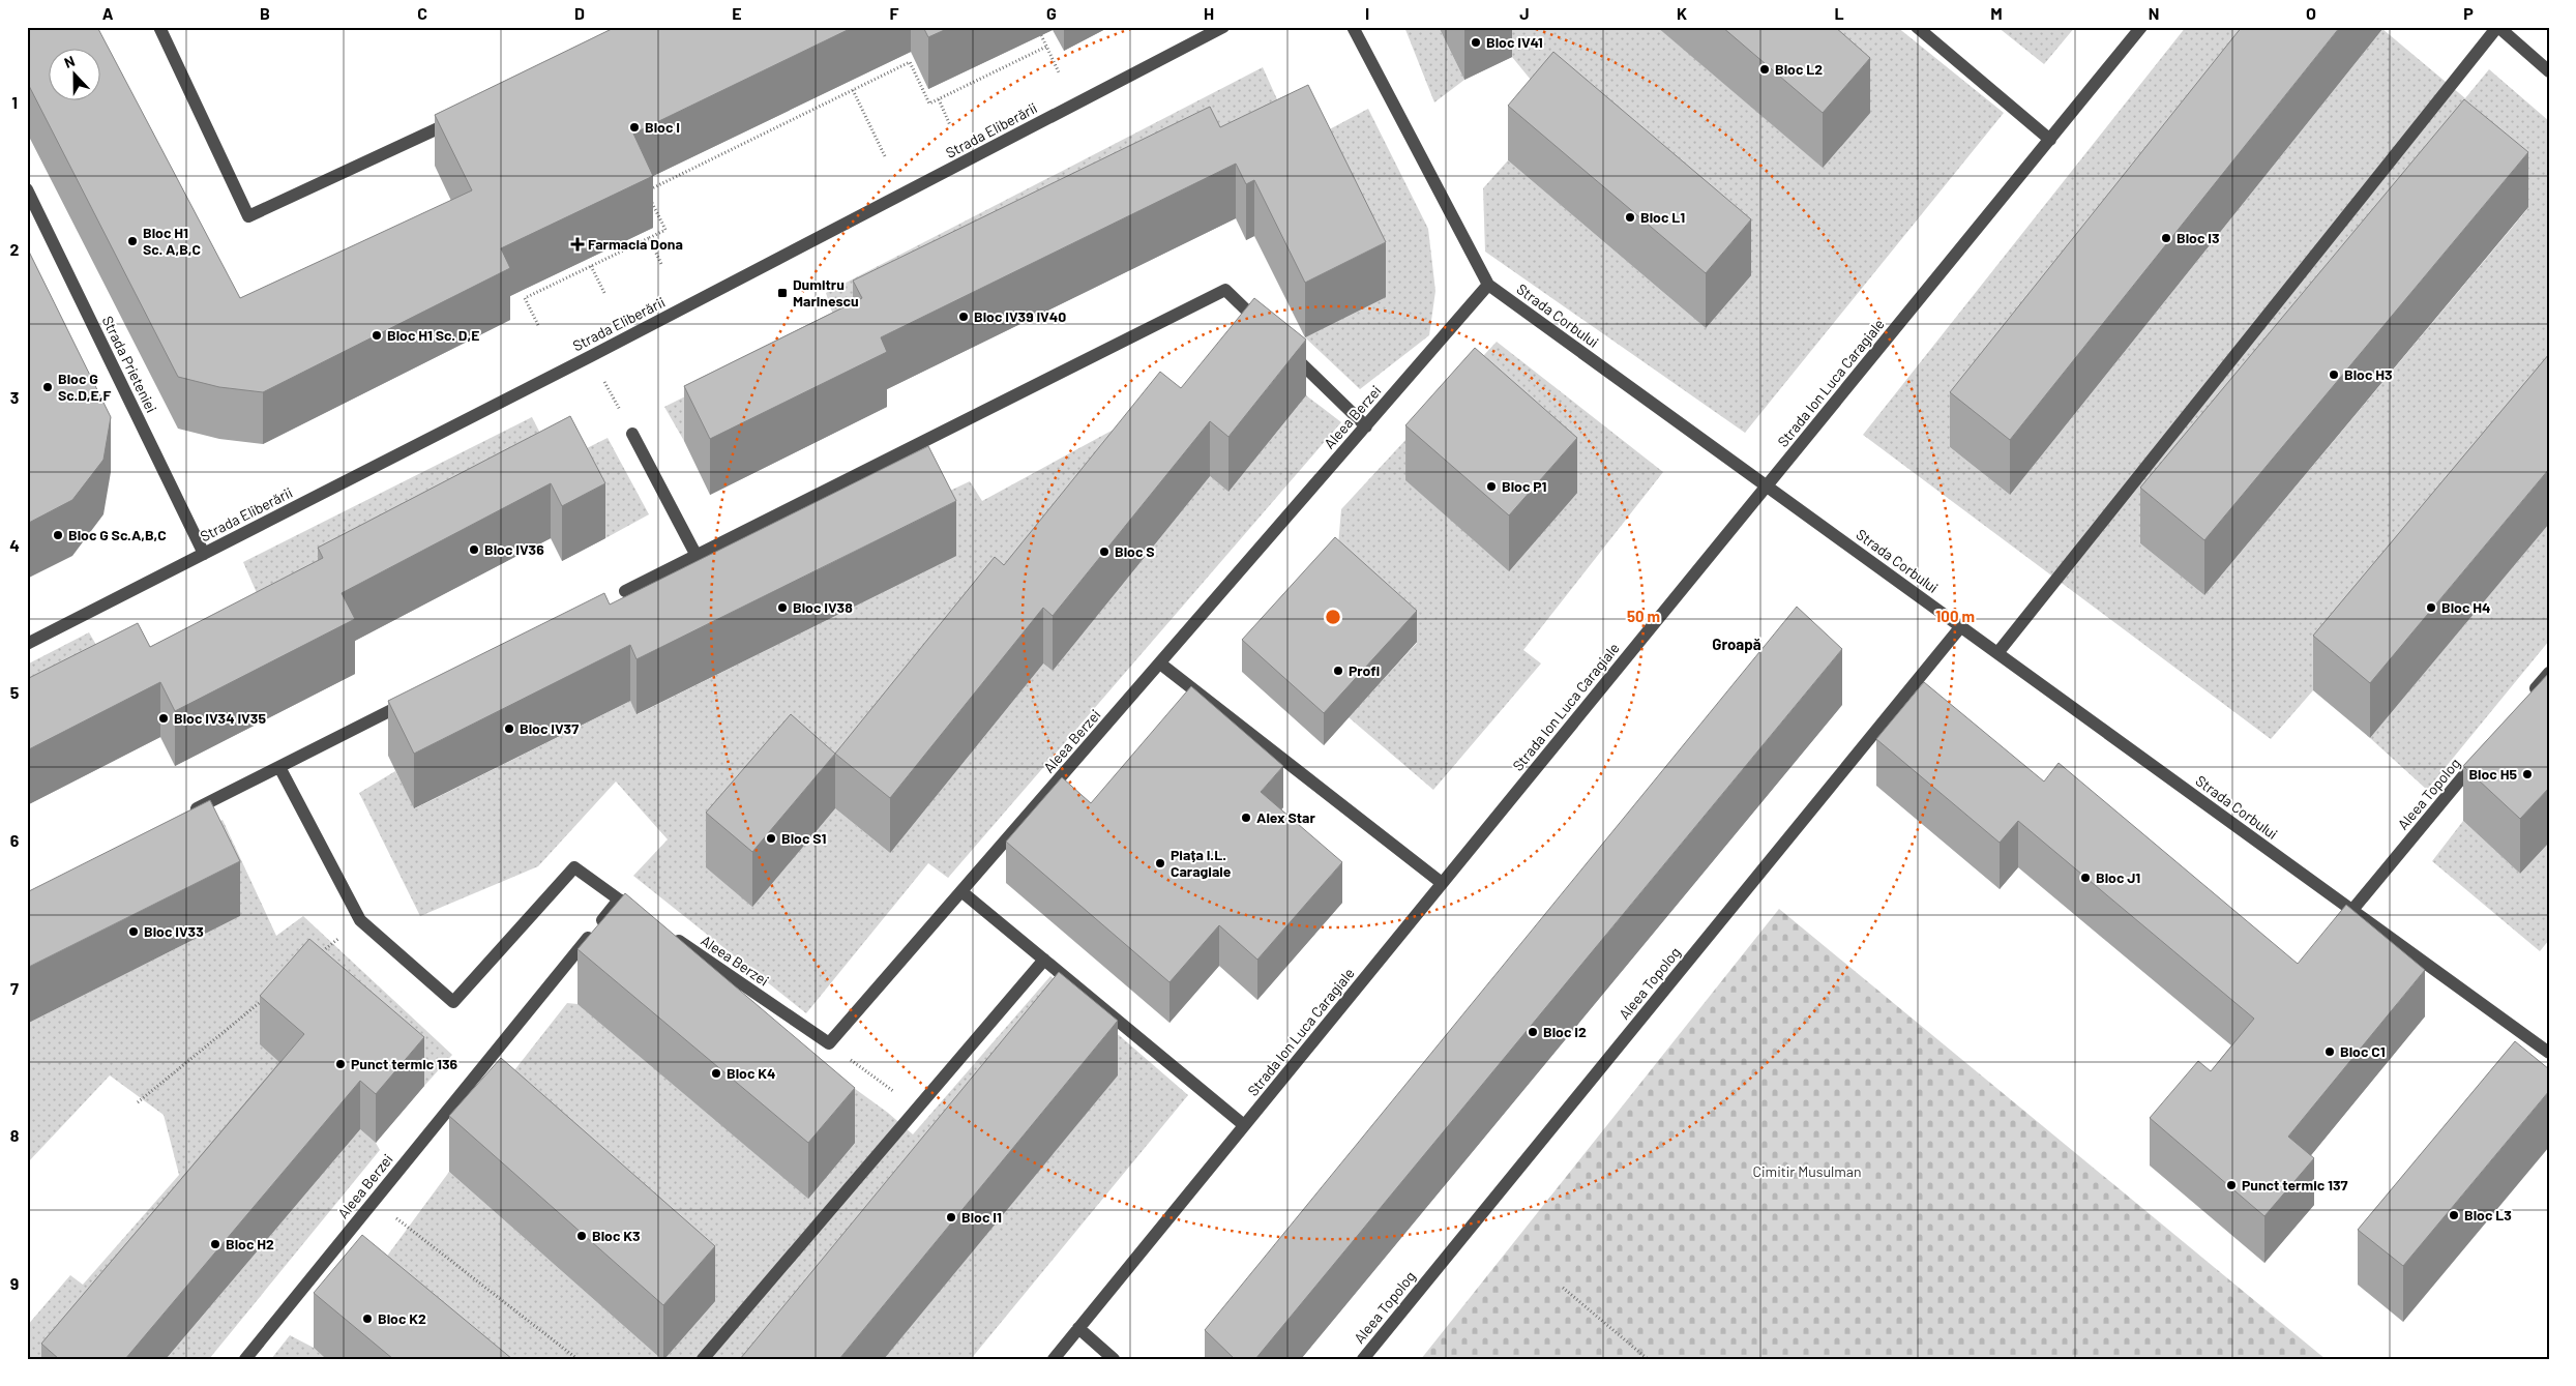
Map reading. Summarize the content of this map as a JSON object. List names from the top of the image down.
{
  "streets": {
    "street": [
      "Strada Eliberării",
      "Strada Corbului",
      "Strada Prieteniei",
      "Strada Ion Luca Caragiale",
      "Aleea Berzei",
      "Aleea Topolog"
    ]
  },
  "crossings": [
    ["Strada Eliberării", "Strada Prieteniei"],
    ["Strada Corbului", "Strada Ion Luca Caragiale"],
    ["Strada Corbului", "Aleea Berzei"],
    ["Strada Corbului", "Aleea Topolog"]
  ],
  "districts": ["Groapă"],
  "parks": ["Cimitir Musulman"],
  "places": {
    "other": [
      "Bloc IV41",
      "Bloc L2",
      "Bloc I",
      "Bloc L1",
      "Bloc I3",
      "Bloc H1 Sc. A,B,C",
      "Bloc IV39 IV40",
      "Bloc H1 Sc. D,E",
      "Bloc H3",
      "Bloc G Sc.D,E,F",
      "Bloc P1",
      "Bloc G Sc.A,B,C",
      "Bloc IV36",
      "Bloc S",
      "Bloc IV38",
      "Bloc H4",
      "Profi",
      "Bloc IV34 IV35",
      "Bloc IV37",
      "Bloc H5",
      "Alex Star",
      "Bloc S1",
      "Piața I.L. Caragiale",
      "Bloc J1",
      "Bloc IV33",
      "Bloc I2",
      "Bloc C1",
      "Punct termic 136",
      "Bloc K4",
      "Punct termic 137",
      "Bloc L3",
      "Bloc I1",
      "Bloc K3",
      "Bloc H2",
      "Bloc K2"
    ],
    "health": ["Farmacia Dona"],
    "transit": ["Dumitru Marinescu"]
  },
  "north": "top",
  "grid": {
    "columns": [
      "A",
      "B",
      "C",
      "D",
      "E",
      "F",
      "G",
      "H",
      "I",
      "J",
      "K",
      "L",
      "M",
      "N",
      "O",
      "P"
    ],
    "rows": [
      "1",
      "2",
      "3",
      "4",
      "5",
      "6",
      "7",
      "8",
      "9"
    ]
  },
  "rings": ["50 m", "100 m"]
}
